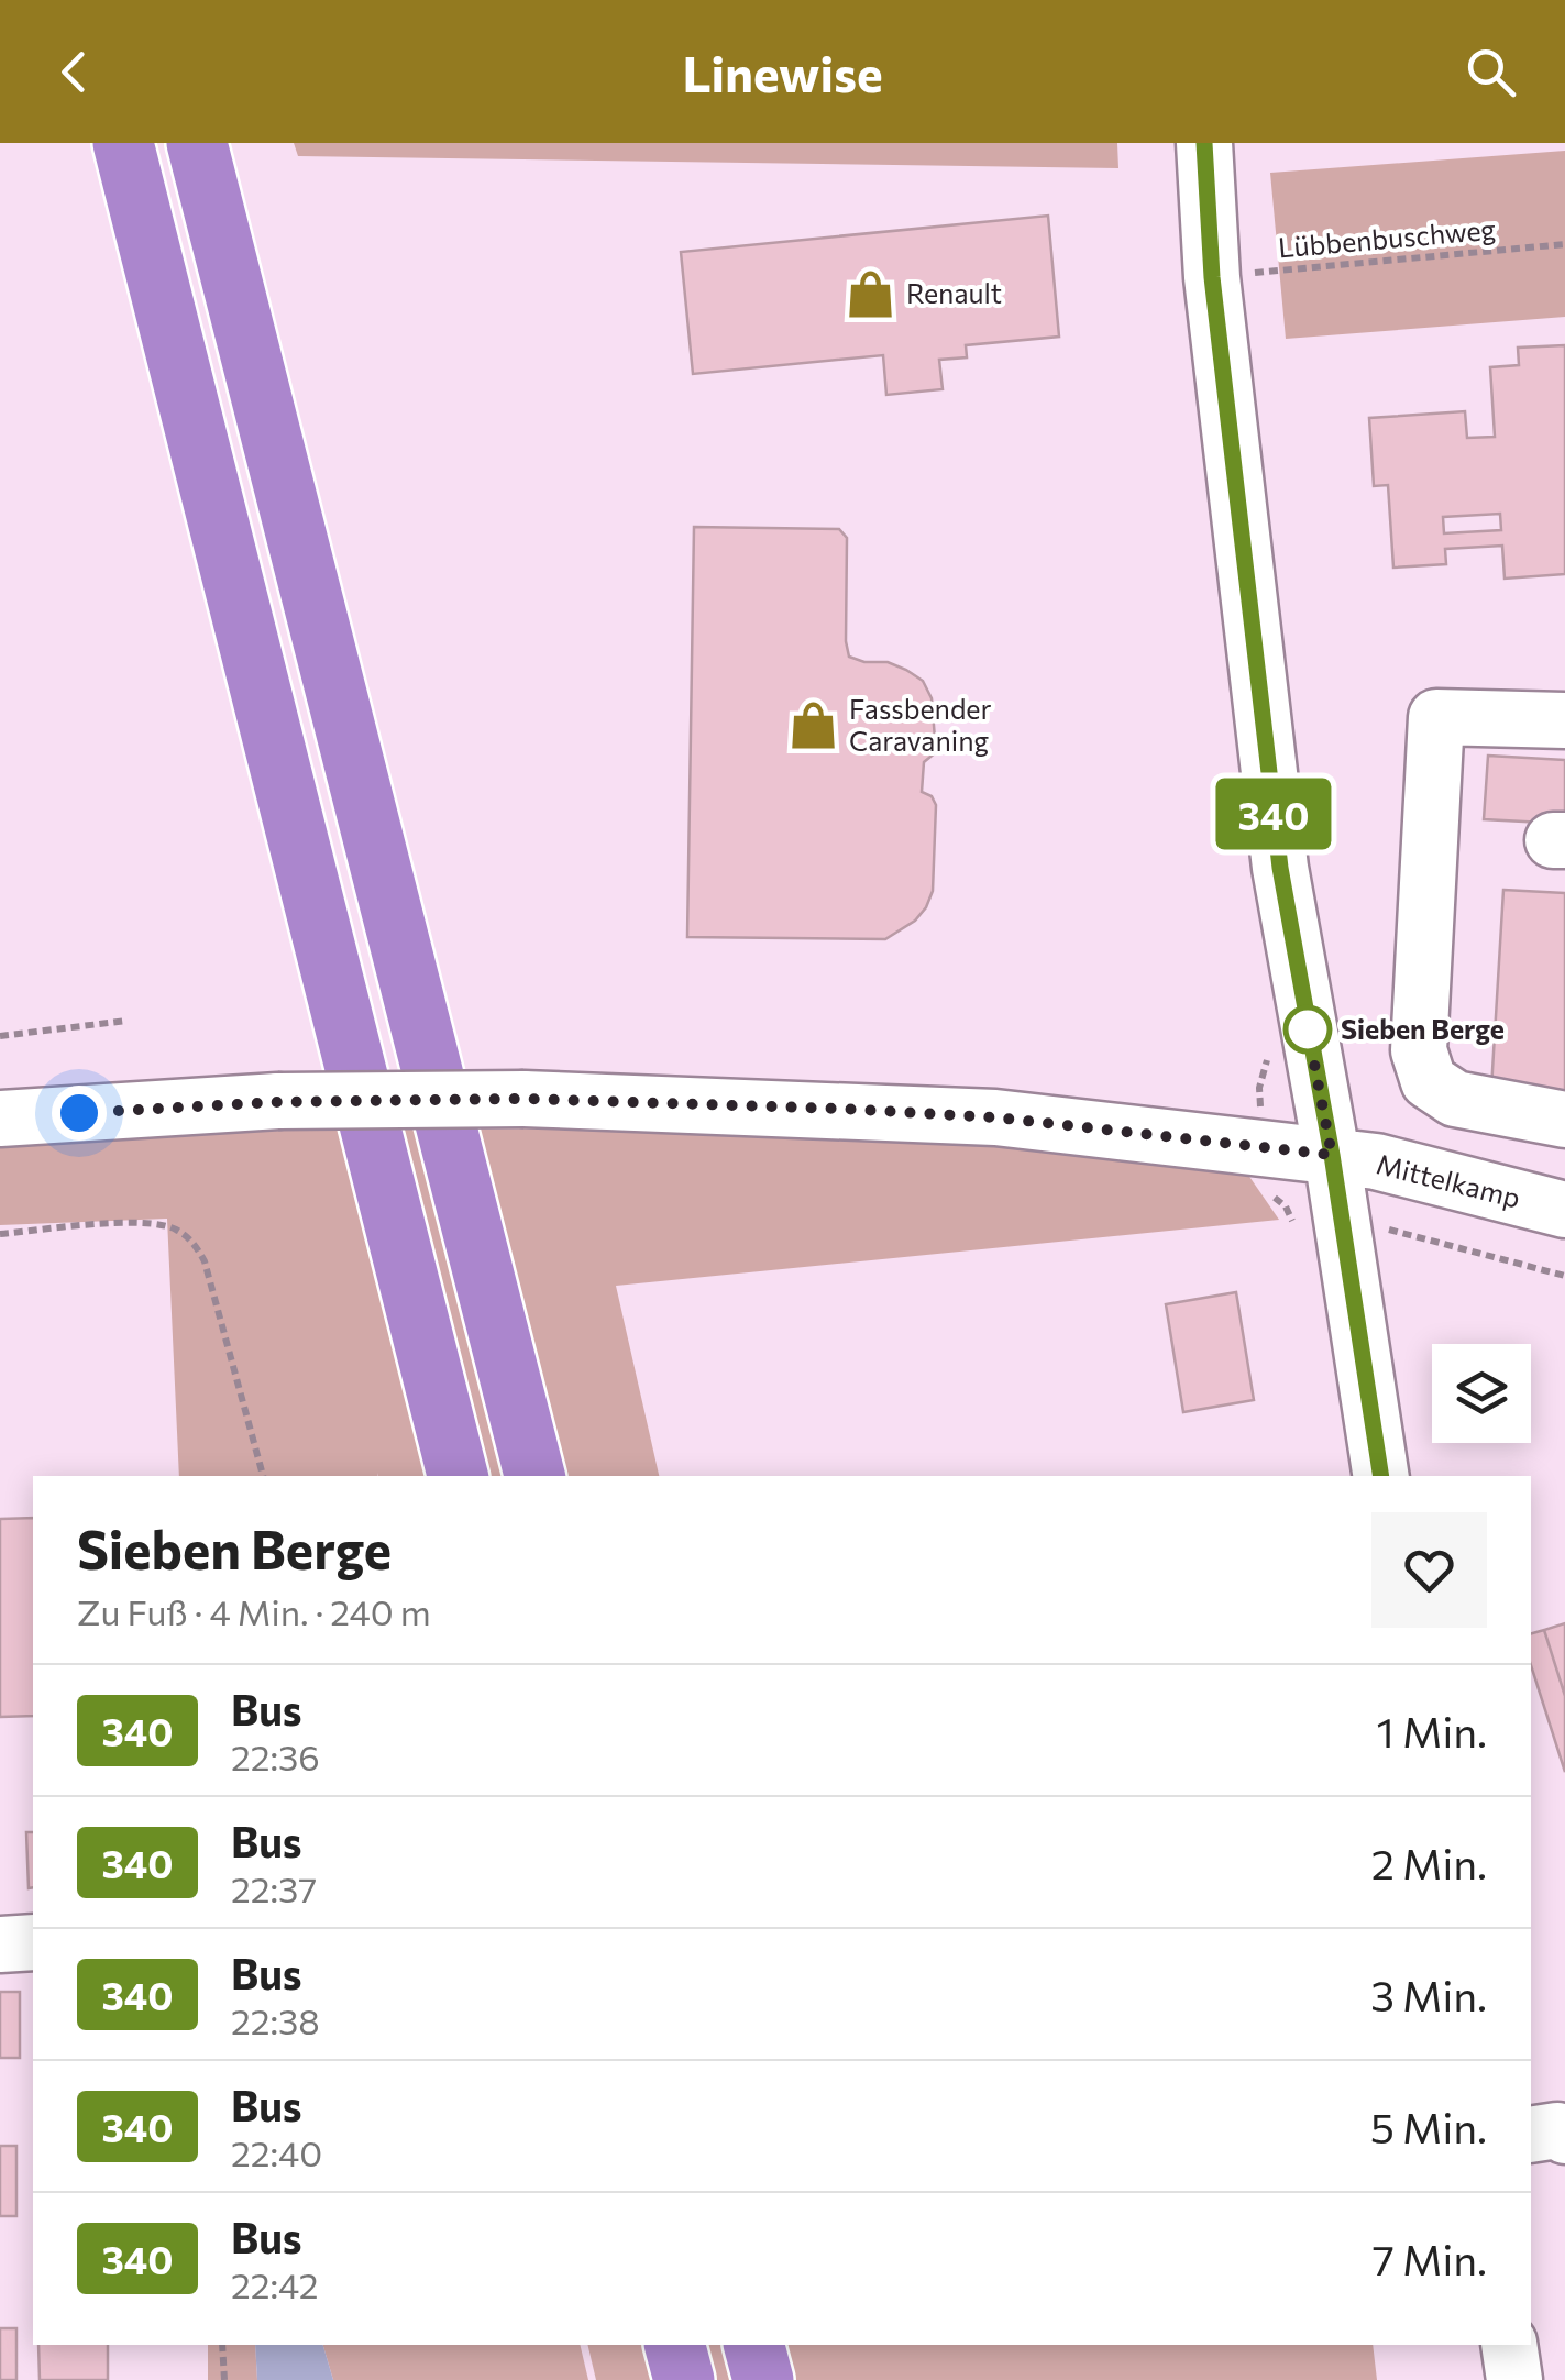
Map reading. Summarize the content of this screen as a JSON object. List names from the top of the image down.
{
  "streets": {
    "street": ["Mittelkamp"],
    "path": ["Lübbenbuschweg"]
  },
  "places": {
    "shop": ["Renault", "Fassbender Caravaning"],
    "other": ["Sieben Berge"]
  },
  "lines": ["bus line 340"],
  "page": {
    "header": "Linewise",
    "on_map": "340",
    "heading": ["Sieben Berge", "Zu Fuß · 4 Min. · 240 m"],
    "list": [
      {
        "mark": "340",
        "name": "Bus",
        "note": "22:36",
        "value": "1 Min."
      },
      {
        "mark": "340",
        "name": "Bus",
        "note": "22:37",
        "value": "2 Min."
      },
      {
        "mark": "340",
        "name": "Bus",
        "note": "22:38",
        "value": "3 Min."
      },
      {
        "mark": "340",
        "name": "Bus",
        "note": "22:40",
        "value": "5 Min."
      },
      {
        "mark": "340",
        "name": "Bus",
        "note": "22:42",
        "value": "7 Min."
      }
    ]
  }
}
